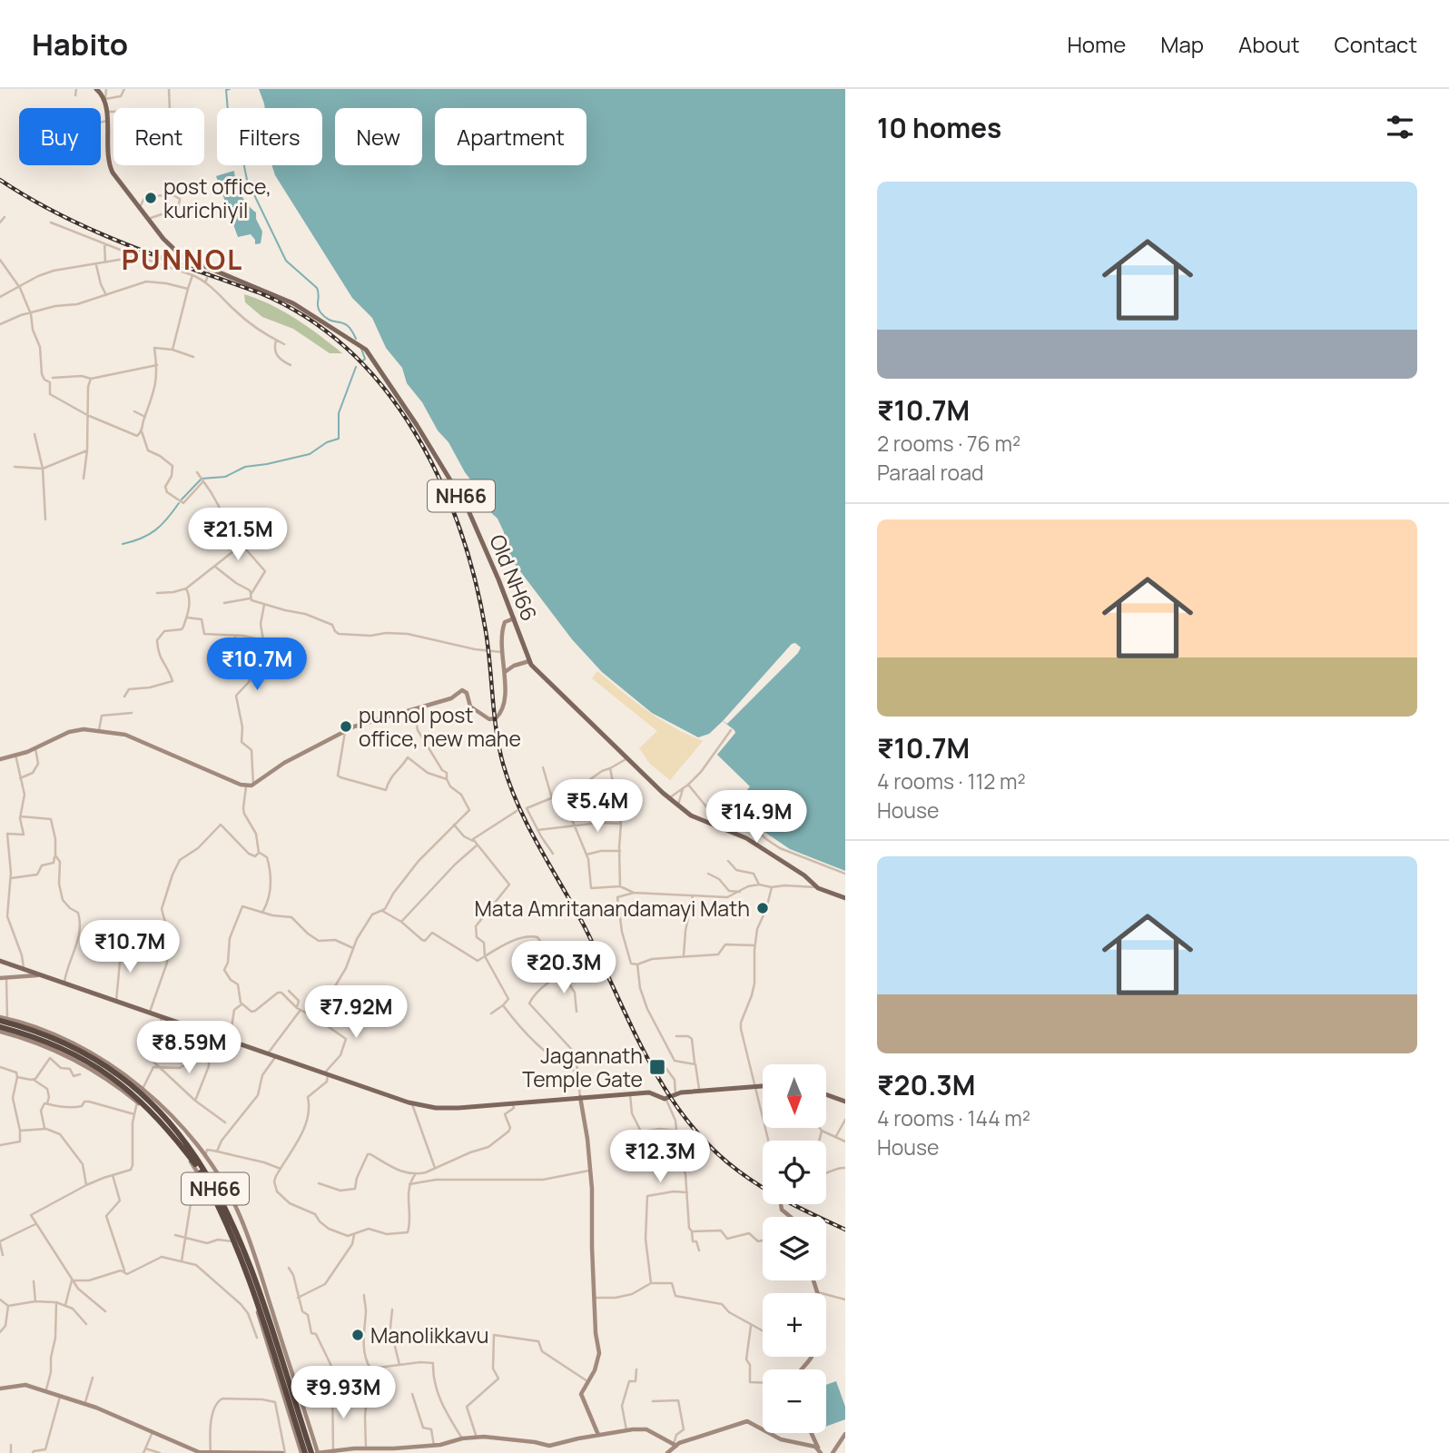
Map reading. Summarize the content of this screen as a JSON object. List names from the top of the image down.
{
  "streets": {
    "highway": ["NH66"],
    "main road": ["Old NH66"]
  },
  "districts": ["PUNNOL"],
  "places": {
    "other": [
      "post office, kurichiyil",
      "punnol post office, new mahe",
      "Mata Amritanandamayi Math",
      "Manolikkavu"
    ],
    "transit": ["Jagannath Temple Gate"]
  },
  "north": "bottom",
  "page": {
    "header": "Habito",
    "nav": [
      "Home",
      "Map",
      "About",
      "Contact"
    ],
    "heading": "10 homes",
    "chip": [
      "Buy",
      "Rent",
      "Filters",
      "New",
      "Apartment"
    ],
    "list": [
      {
        "name": "₹10.7M",
        "note": "2 rooms · 76 m² · Paraal road"
      },
      {
        "name": "₹10.7M",
        "note": "4 rooms · 112 m² · House"
      },
      {
        "name": "₹20.3M",
        "note": "4 rooms · 144 m² · House"
      }
    ],
    "price": [
      "₹21.5M",
      "₹10.7M",
      "₹5.4M",
      "₹14.9M",
      "₹10.7M",
      "₹20.3M",
      "₹7.92M",
      "₹8.59M",
      "₹12.3M",
      "₹9.93M"
    ],
    "map_buttons": ["+", "−"]
  }
}
